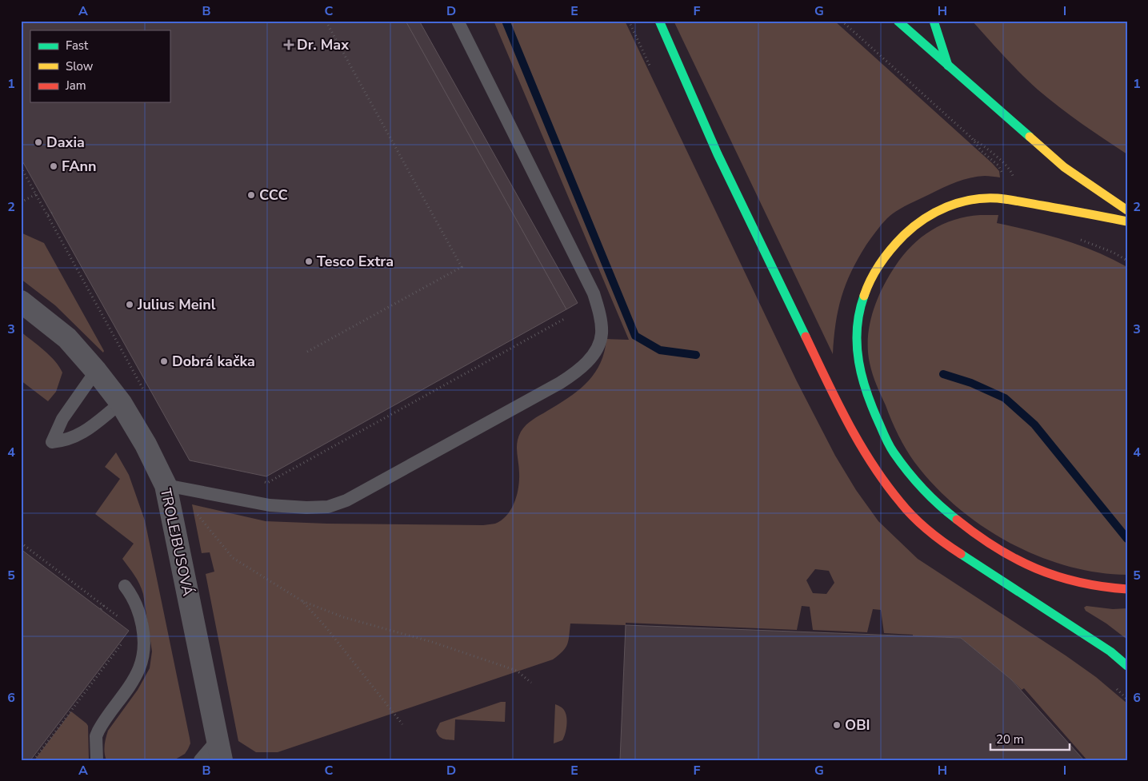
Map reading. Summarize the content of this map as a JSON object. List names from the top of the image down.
{
  "streets": {
    "street": ["TROLEJBUSOVÁ"]
  },
  "places": {
    "health": ["Dr. Max"],
    "other": [
      "Daxia",
      "FAnn",
      "CCC",
      "Tesco Extra",
      "Julius Meinl",
      "Dobrá kačka",
      "OBI"
    ]
  },
  "legend": ["Fast", "Slow", "Jam"],
  "scale_bar": "20 m",
  "grid": {
    "columns": [
      "A",
      "B",
      "C",
      "D",
      "E",
      "F",
      "G",
      "H",
      "I"
    ],
    "rows": [
      "1",
      "2",
      "3",
      "4",
      "5",
      "6"
    ]
  }
}
